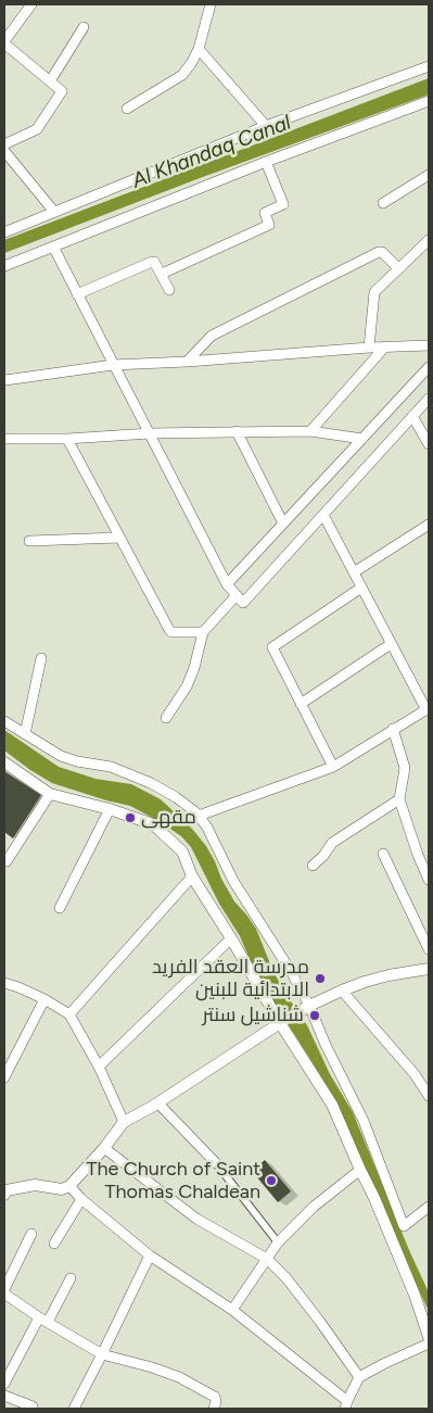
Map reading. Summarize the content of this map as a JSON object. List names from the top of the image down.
{
  "water": ["Al Khandaq Canal"],
  "places": [
    "مقهى",
    "مدرسة العقد الفريد الابتدائية للبنين",
    "شناشيل سنتر",
    "The Church of Saint Thomas Chaldean"
  ]
}
